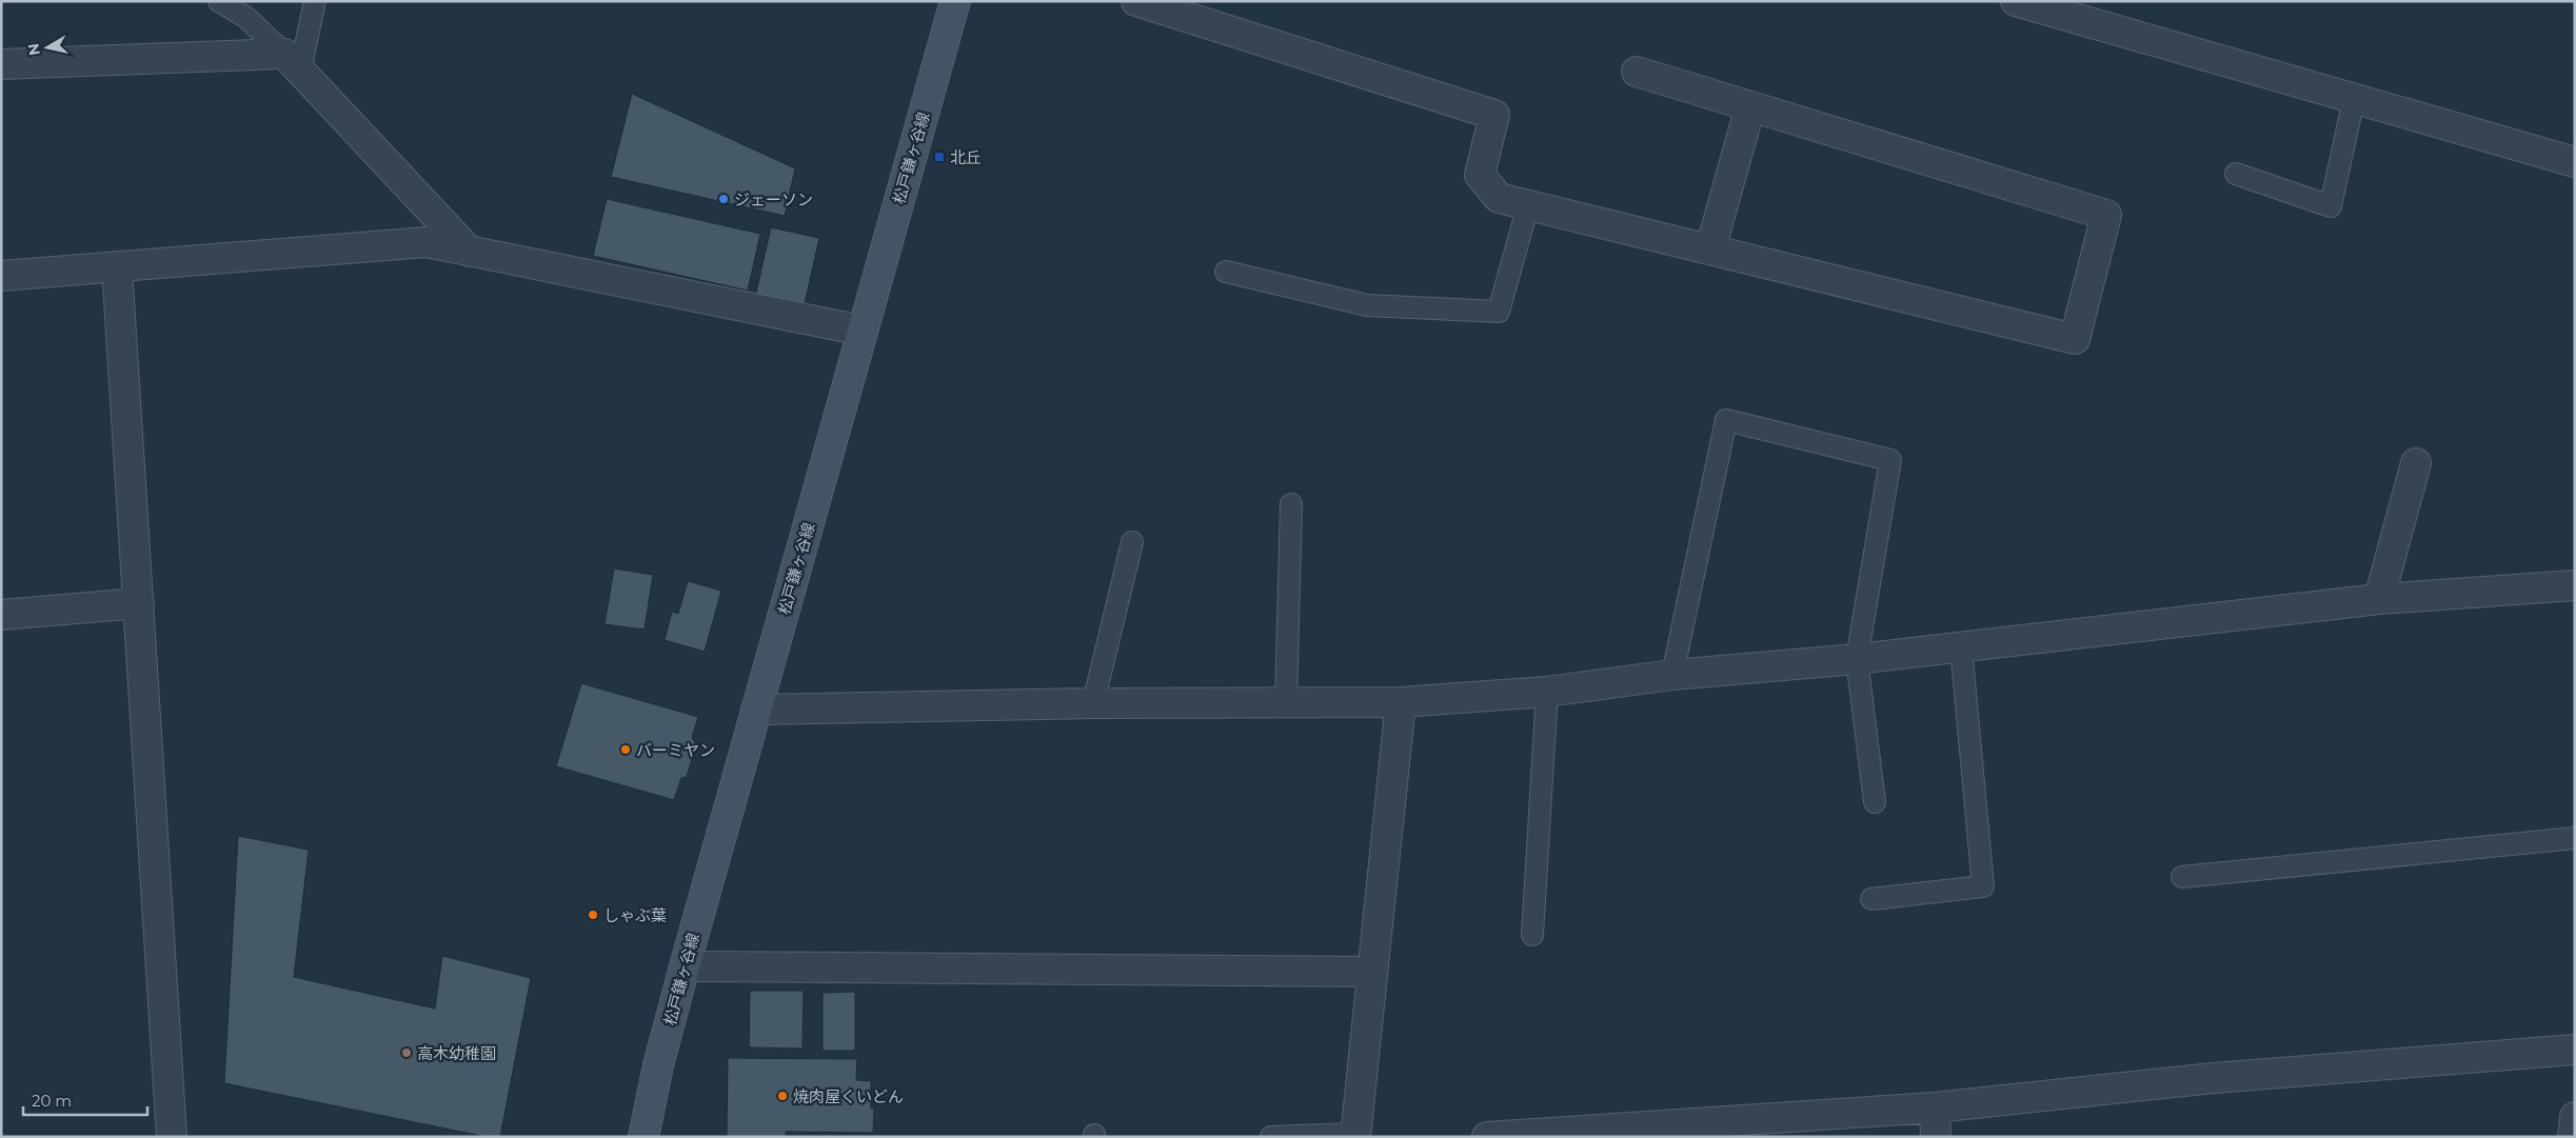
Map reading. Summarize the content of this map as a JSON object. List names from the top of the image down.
{
  "streets": {
    "main road": ["松戸鎌ヶ谷線"]
  },
  "places": {
    "transit": ["北丘"],
    "other": [
      "ジェーソン",
      "バーミヤン",
      "しゃぶ葉",
      "高木幼稚園",
      "焼肉屋くいどん"
    ]
  },
  "scale_bar": "20 m",
  "north": "left"
}
